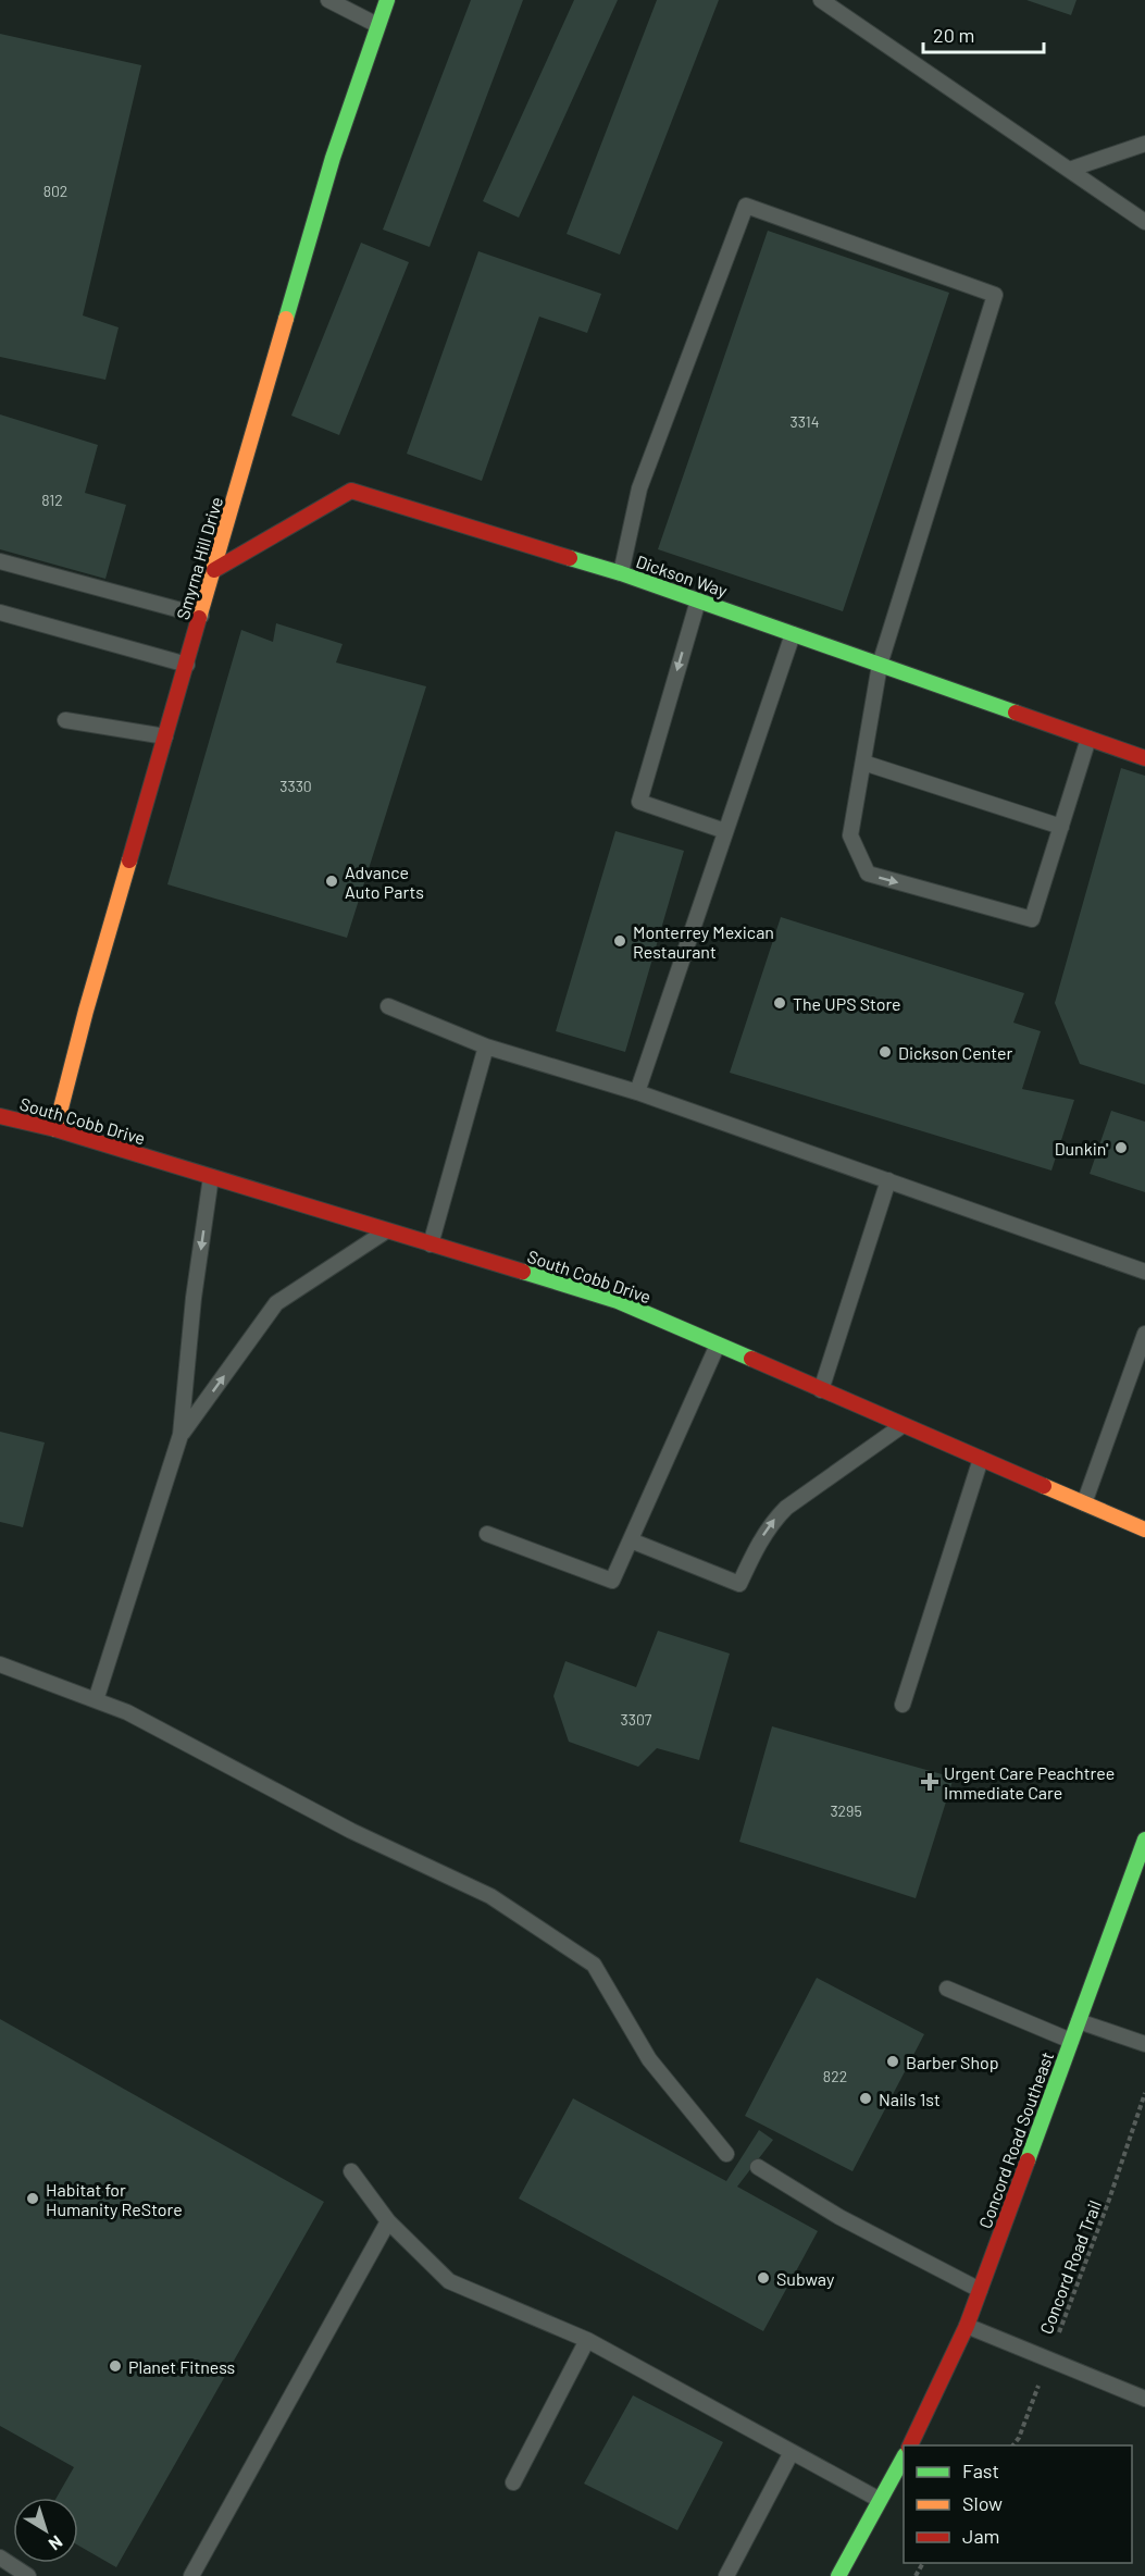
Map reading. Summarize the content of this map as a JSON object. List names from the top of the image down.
{
  "streets": {
    "street": [
      "Smyrna Hill Drive",
      "Dickson Way",
      "South Cobb Drive",
      "Concord Road Southeast"
    ],
    "path": ["Concord Road Trail"]
  },
  "crossings": [
    ["Smyrna Hill Drive", "Dickson Way"],
    ["Smyrna Hill Drive", "South Cobb Drive"]
  ],
  "places": {
    "other": [
      "Advance Auto Parts",
      "Monterrey Mexican Restaurant",
      "The UPS Store",
      "Dickson Center",
      "Dunkin'",
      "Barber Shop",
      "Nails 1st",
      "Habitat for Humanity ReStore",
      "Subway",
      "Planet Fitness"
    ],
    "health": ["Urgent Care Peachtree Immediate Care"]
  },
  "house_numbers": [
    "802",
    "3314",
    "812",
    "3330",
    "3307",
    "3295",
    "822"
  ],
  "legend": ["Fast", "Slow", "Jam"],
  "scale_bar": "20 m",
  "north": "bottom right"
}
